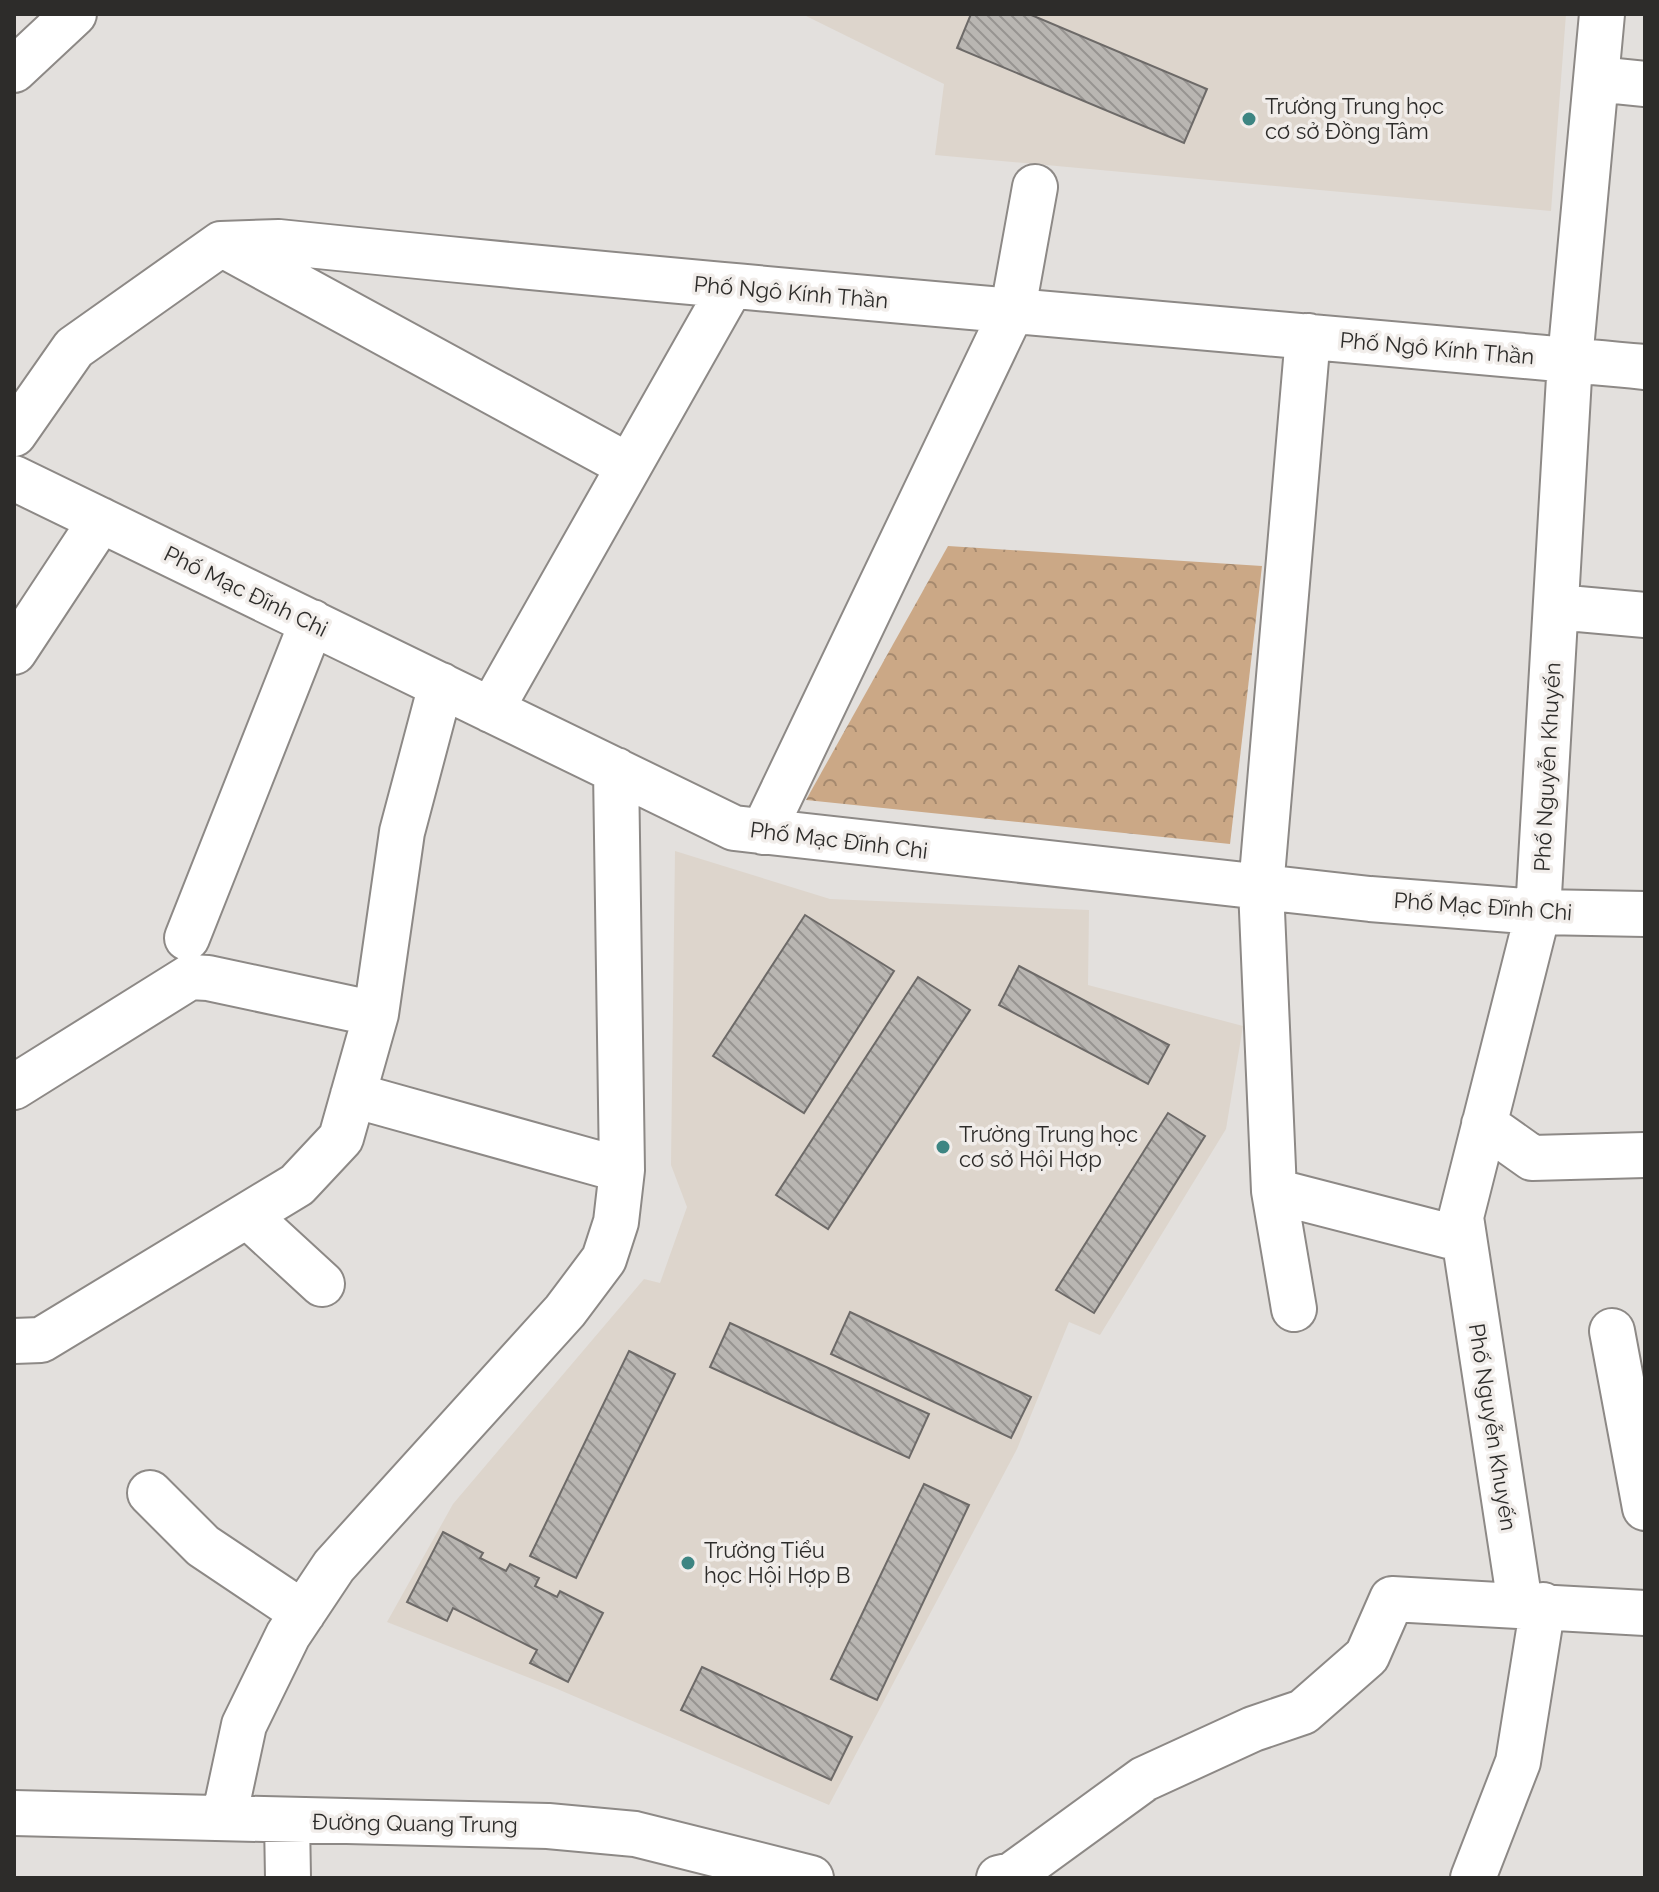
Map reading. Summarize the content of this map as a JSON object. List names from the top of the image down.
{
  "streets": {
    "street": [
      "Phố Ngô Kính Thần",
      "Phố Mạc Đĩnh Chi",
      "Phố Nguyễn Khuyến",
      "Đường Quang Trung"
    ]
  },
  "crossings": [
    ["Phố Ngô Kính Thần", "Phố Nguyễn Khuyến"],
    ["Phố Mạc Đĩnh Chi", "Phố Nguyễn Khuyến"]
  ],
  "places": ["Trường Trung học cơ sở Đồng Tâm", "Trường Trung học cơ sở Hội Hợp", "Trường Tiểu học Hội Hợp B"]
}
